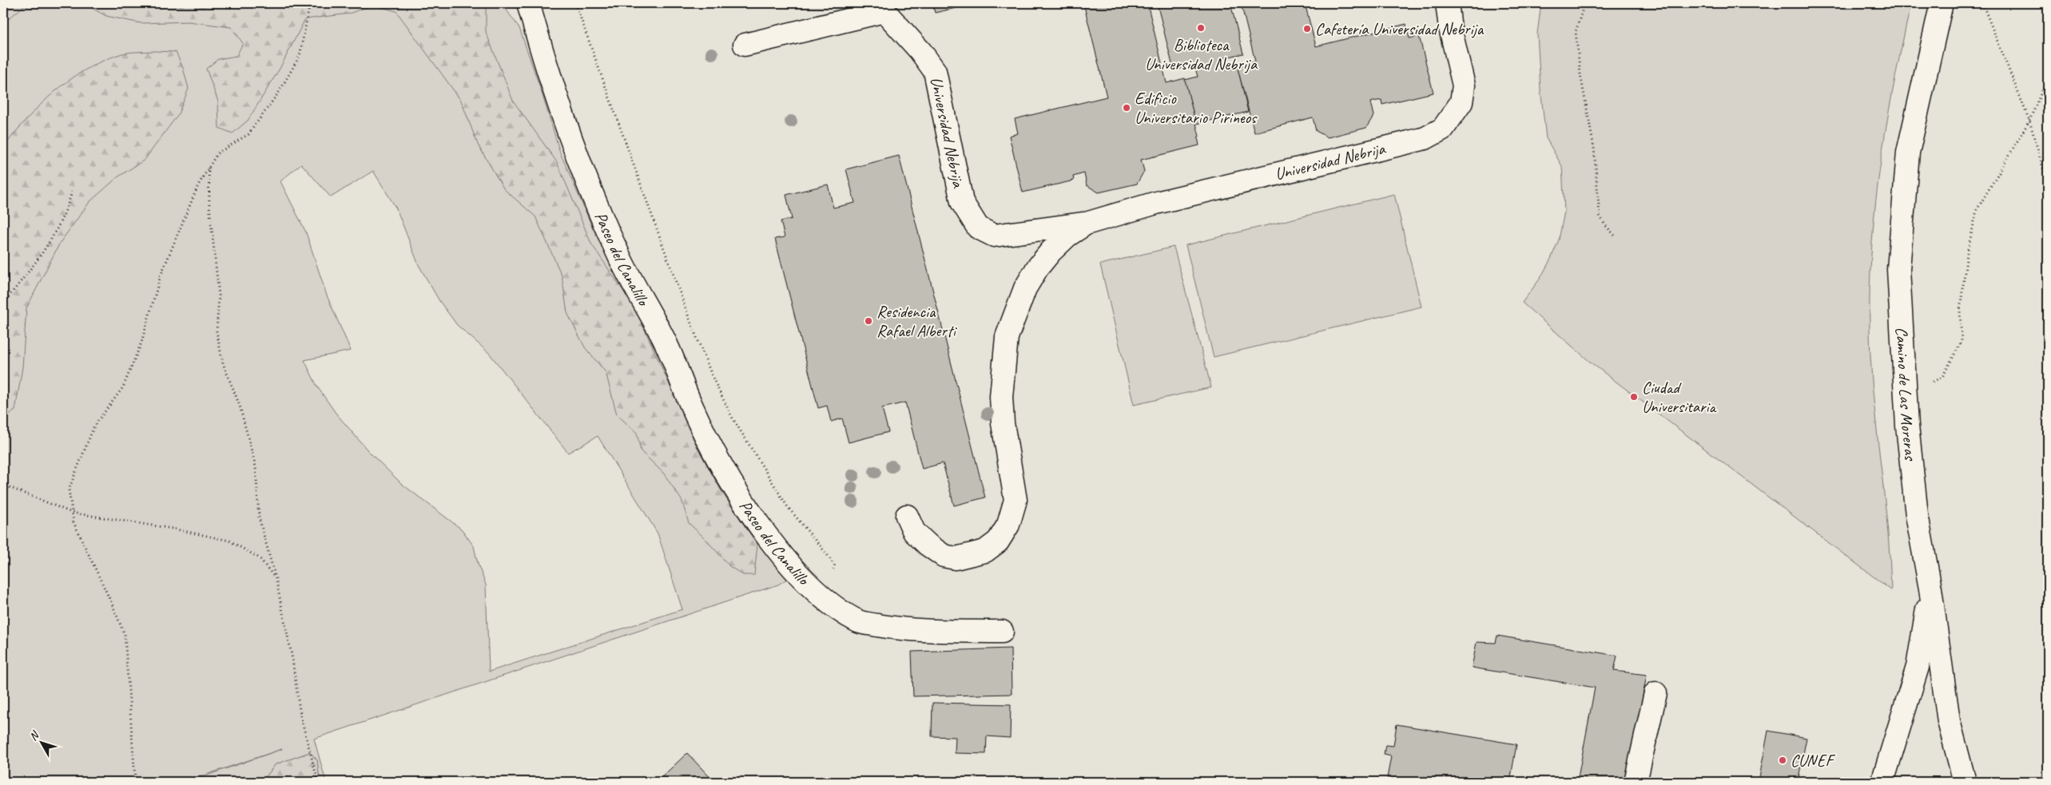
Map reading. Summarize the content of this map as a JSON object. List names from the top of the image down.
{
  "streets": {
    "street": ["Universidad Nebrija", "Paseo del Canalillo", "Camino de Las Moreras"]
  },
  "places": [
    "Biblioteca Universidad Nebrija",
    "Cafetería Universidad Nebrija",
    "Edificio Universitario Pirineos",
    "Residencia Rafael Alberti",
    "Ciudad Universitaria",
    "CUNEF"
  ],
  "north": "top left"
}
